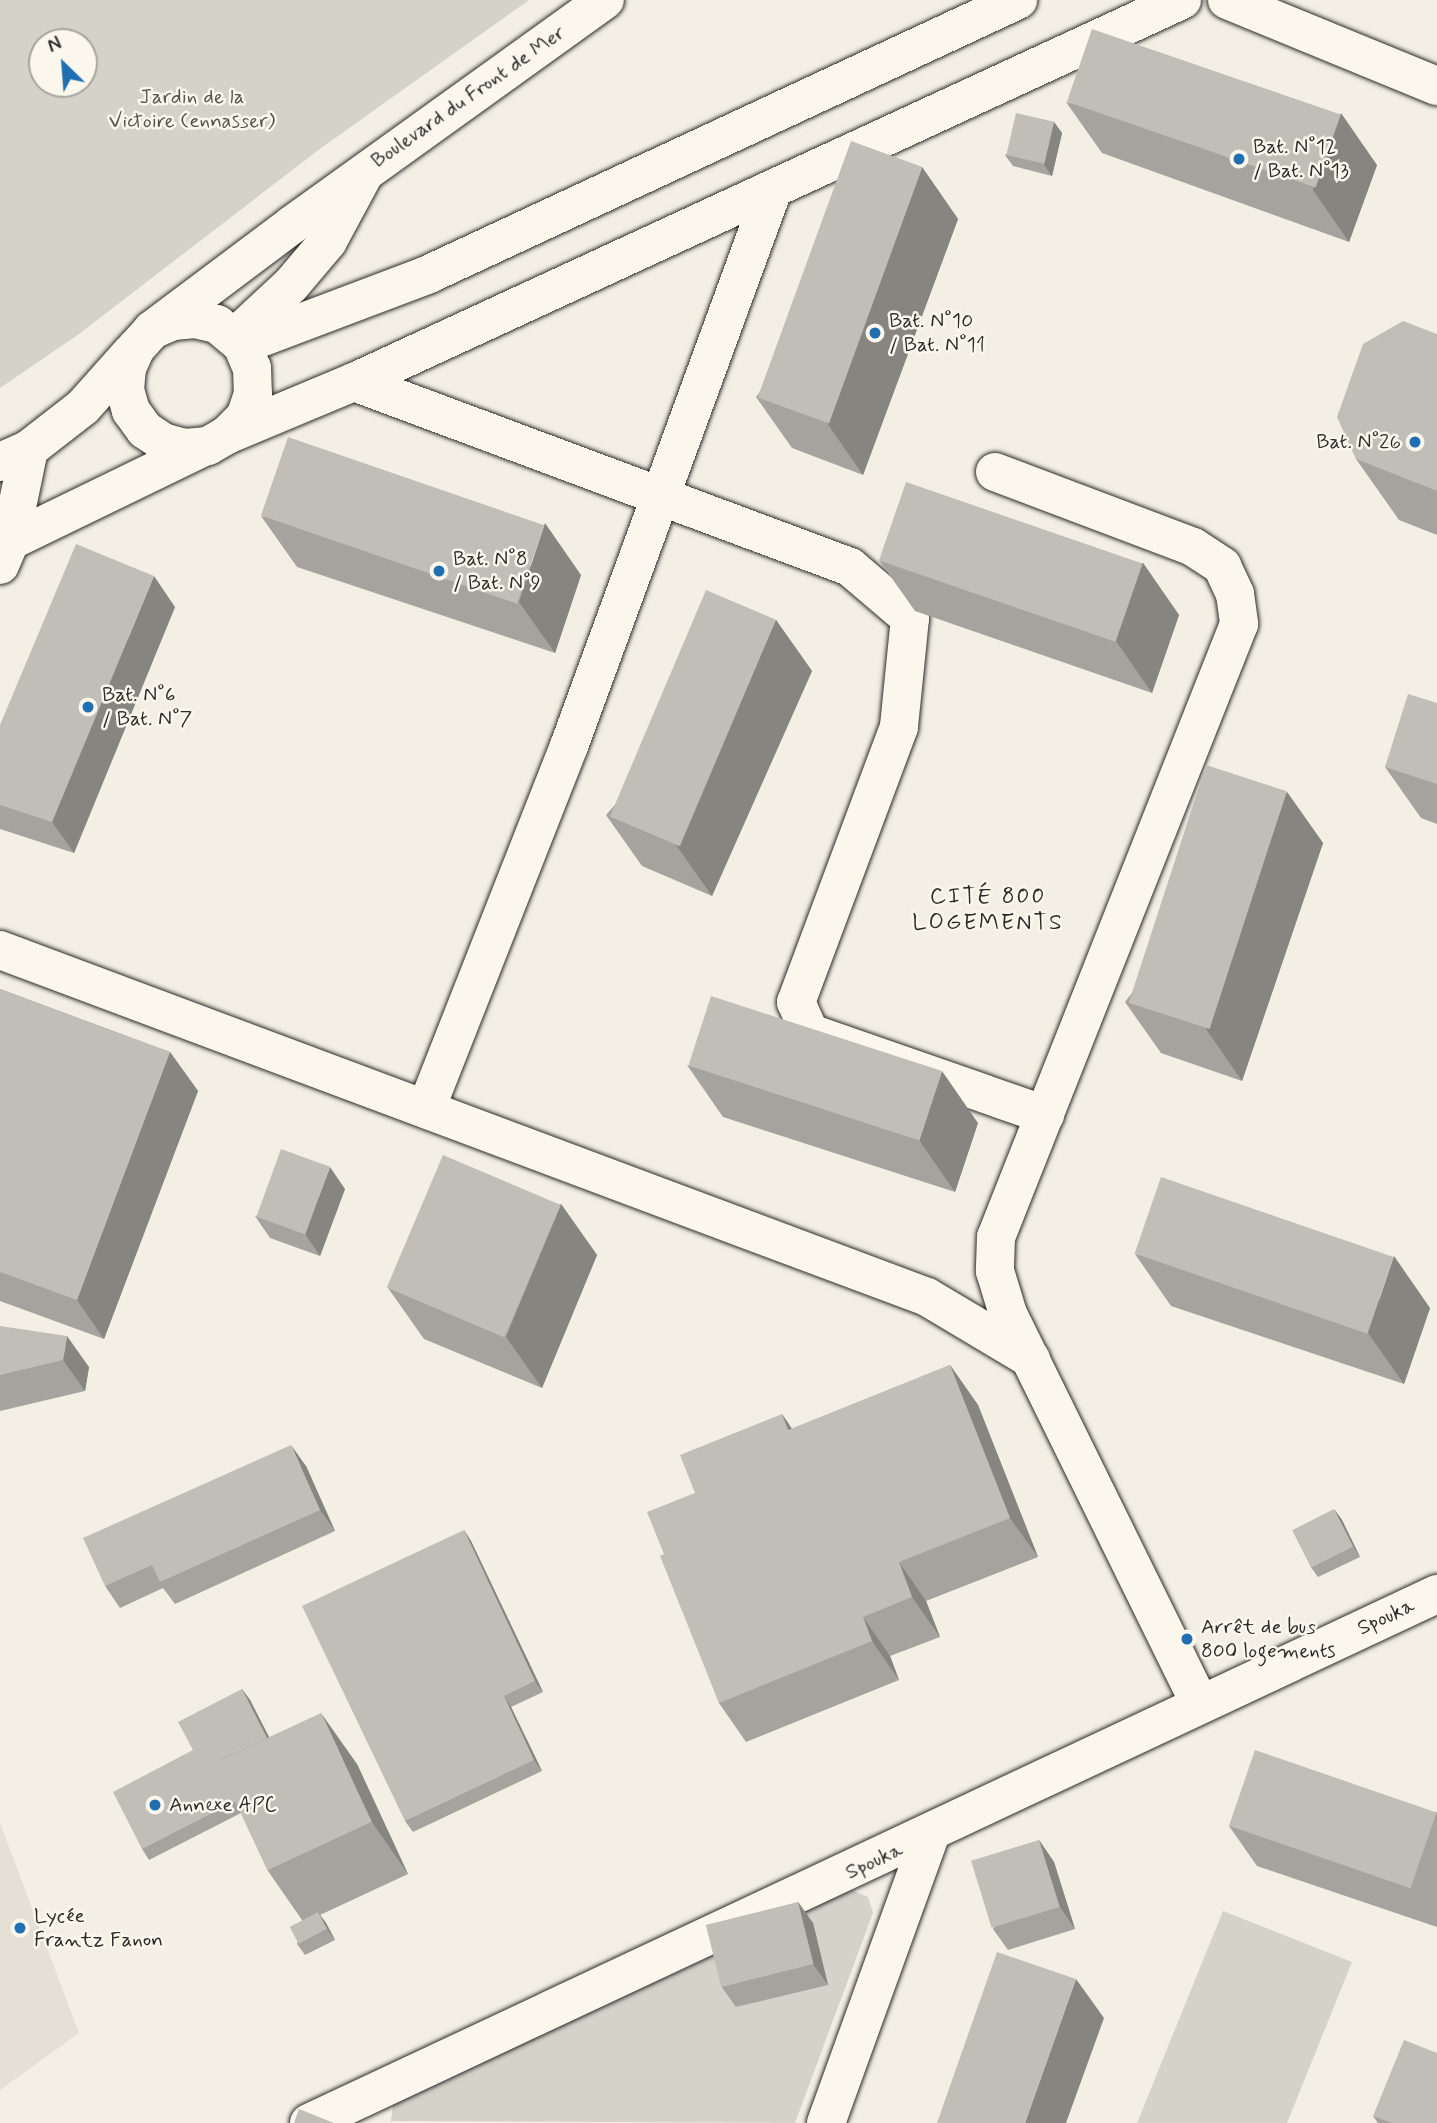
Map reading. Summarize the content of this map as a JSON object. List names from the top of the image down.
{
  "streets": {
    "street": ["Boulevard du Front de Mer", "Spouka"]
  },
  "districts": ["CITÉ 800 LOGEMENTS"],
  "parks": ["Jardin de la Victoire (ennasser)"],
  "places": [
    "Bat. N°12 / Bat. N°13",
    "Bat. N°10 / Bat. N°11",
    "Bat. N°26",
    "Bat. N°8 / Bat. N°9",
    "Bat. N°6 / Bat. N°7",
    "Arrêt de bus 800 logements",
    "Annexe APC",
    "Lycée Frantz Fanon"
  ],
  "north": "top left"
}
